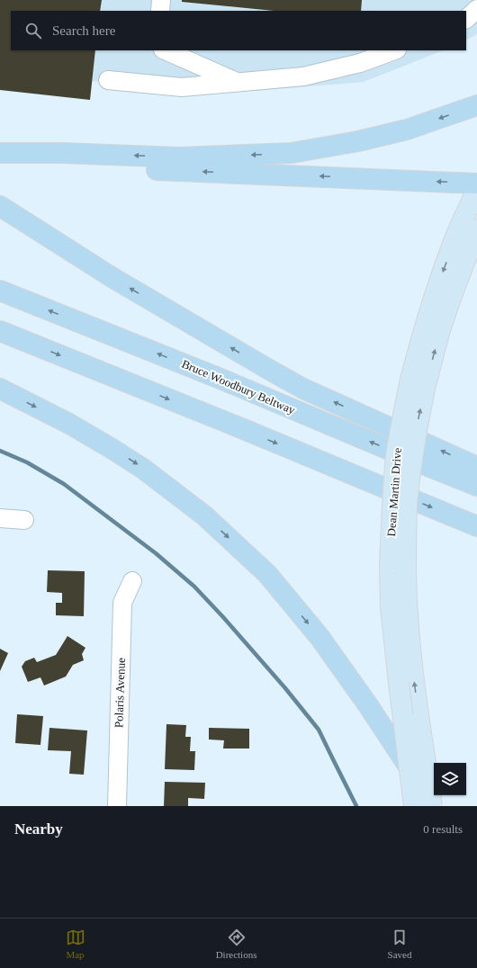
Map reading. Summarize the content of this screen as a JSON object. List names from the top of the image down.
{
  "streets": {
    "highway": ["Bruce Woodbury Beltway"],
    "main road": ["Dean Martin Drive"],
    "street": ["Polaris Avenue"]
  },
  "page": {
    "search": "Search here",
    "heading": ["Nearby", "0 results"],
    "nav": ["Map", "Directions", "Saved"]
  }
}
